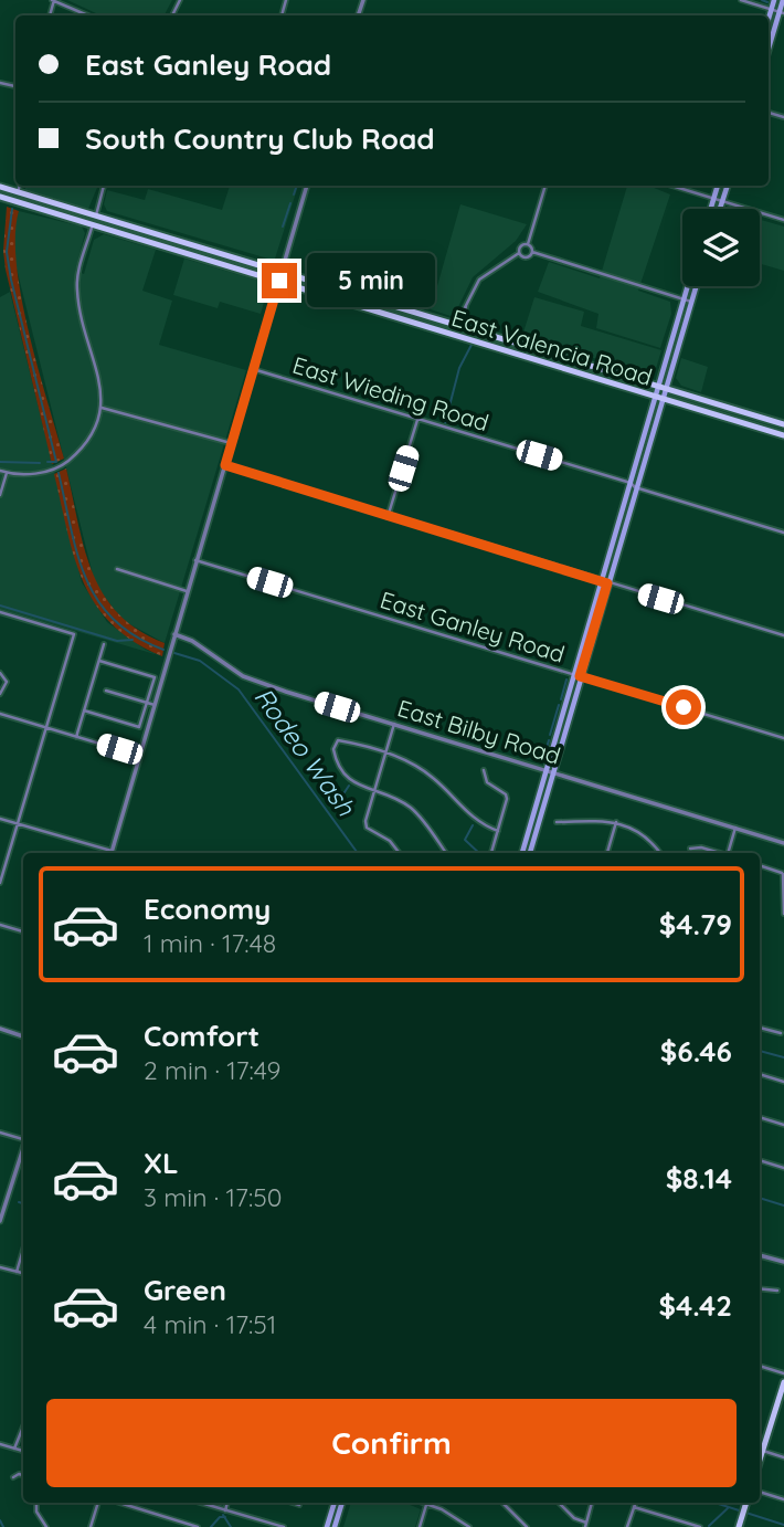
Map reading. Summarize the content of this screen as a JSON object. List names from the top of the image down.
{
  "streets": {
    "main road": ["East Valencia Road"],
    "street": ["East Wieding Road", "East Ganley Road", "East Bilby Road"]
  },
  "water": ["Rodeo Wash"],
  "page": {
    "banner": ["East Ganley Road", "South Country Club Road"],
    "bubble": "5 min",
    "list": [
      {
        "name": "Economy",
        "note": "1 min · 17:48",
        "value": "$4.79"
      },
      {
        "name": "Comfort",
        "note": "2 min · 17:49",
        "value": "$6.46"
      },
      {
        "name": "XL",
        "note": "3 min · 17:50",
        "value": "$8.14"
      },
      {
        "name": "Green",
        "note": "4 min · 17:51",
        "value": "$4.42"
      }
    ],
    "buttons": "Confirm"
  }
}
